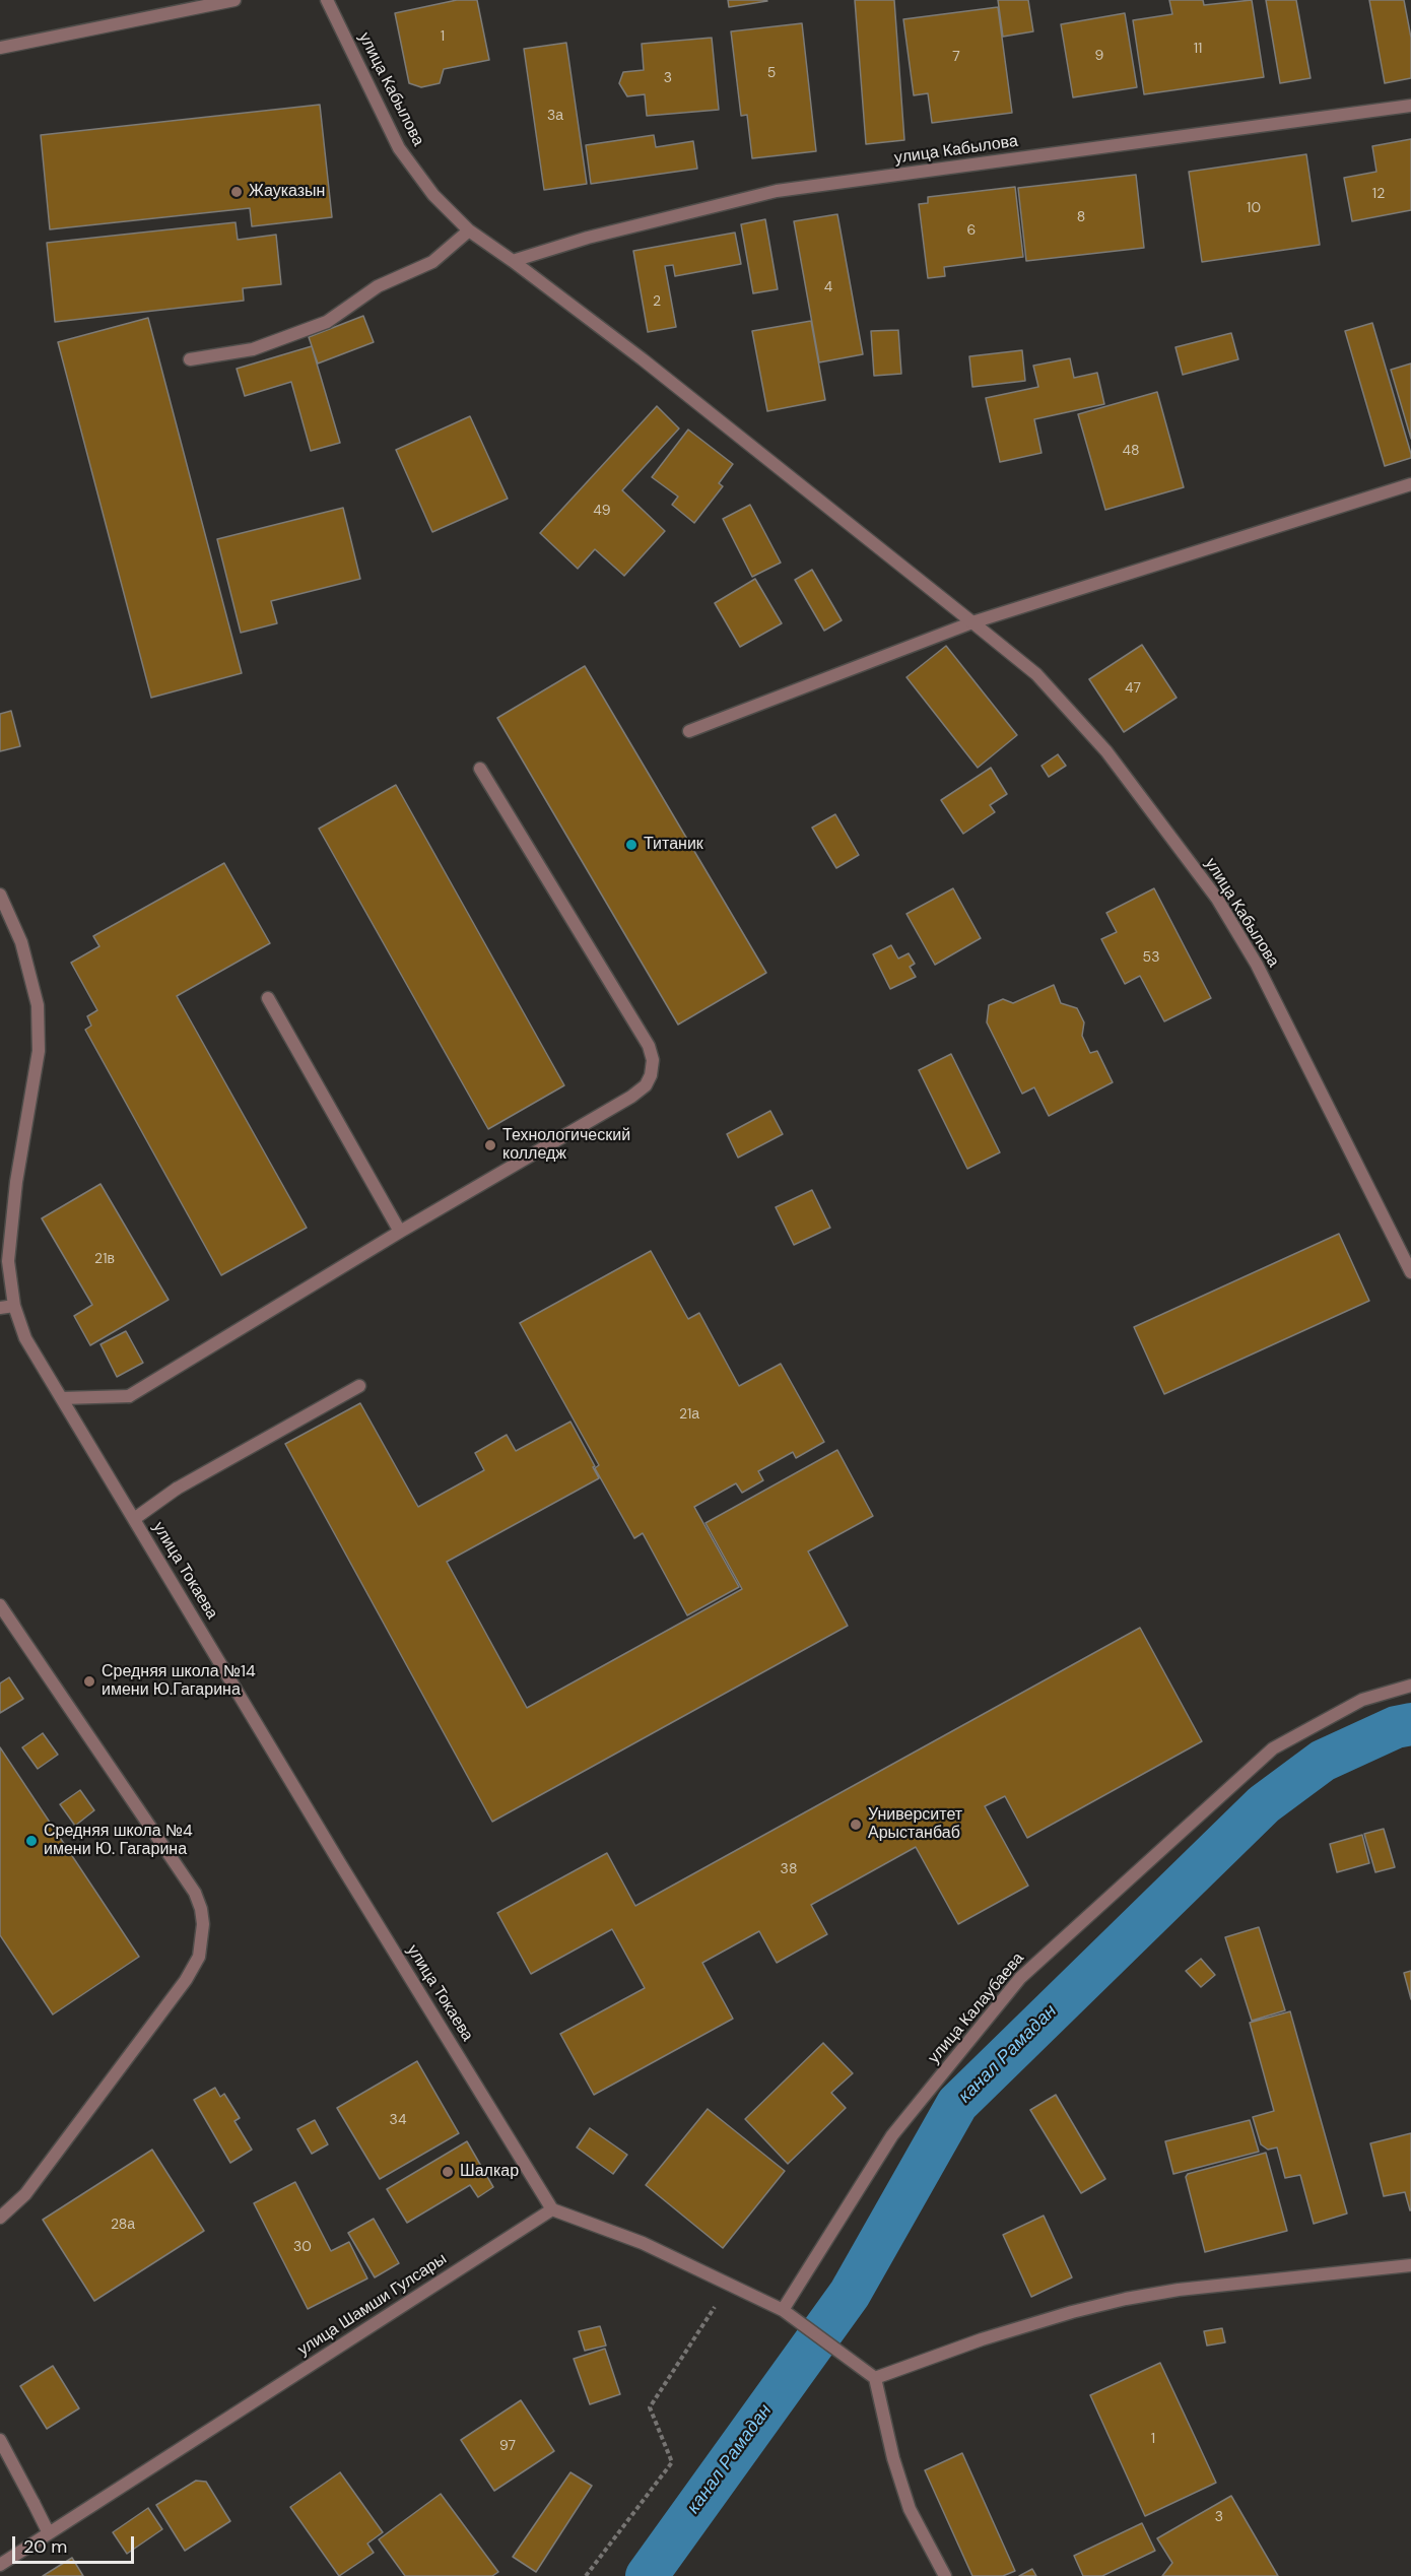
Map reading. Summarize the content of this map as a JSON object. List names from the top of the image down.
{
  "streets": {
    "street": [
      "улица Кабылова",
      "улица Токаева",
      "улица Калаубаева",
      "улица Шамши Гулсары"
    ]
  },
  "crossings": [
    ["улица Токаева", "улица Шамши Гулсары"]
  ],
  "water": ["канал Рамадан"],
  "places": [
    "Жауказын",
    "Титаник",
    "Технологический колледж",
    "Средняя школа №14 имени Ю.Гагарина",
    "Университет Арыстанбаб",
    "Средняя школа №4 имени Ю. Гагарина",
    "Шалкар"
  ],
  "house_numbers": [
    "1",
    "11",
    "9",
    "7",
    "5",
    "3",
    "3а",
    "12",
    "10",
    "8",
    "6",
    "4",
    "2",
    "48",
    "49",
    "47",
    "53",
    "21в",
    "21а",
    "38",
    "34",
    "28а",
    "30",
    "1",
    "97",
    "3"
  ],
  "scale_bar": "20 m"
}
